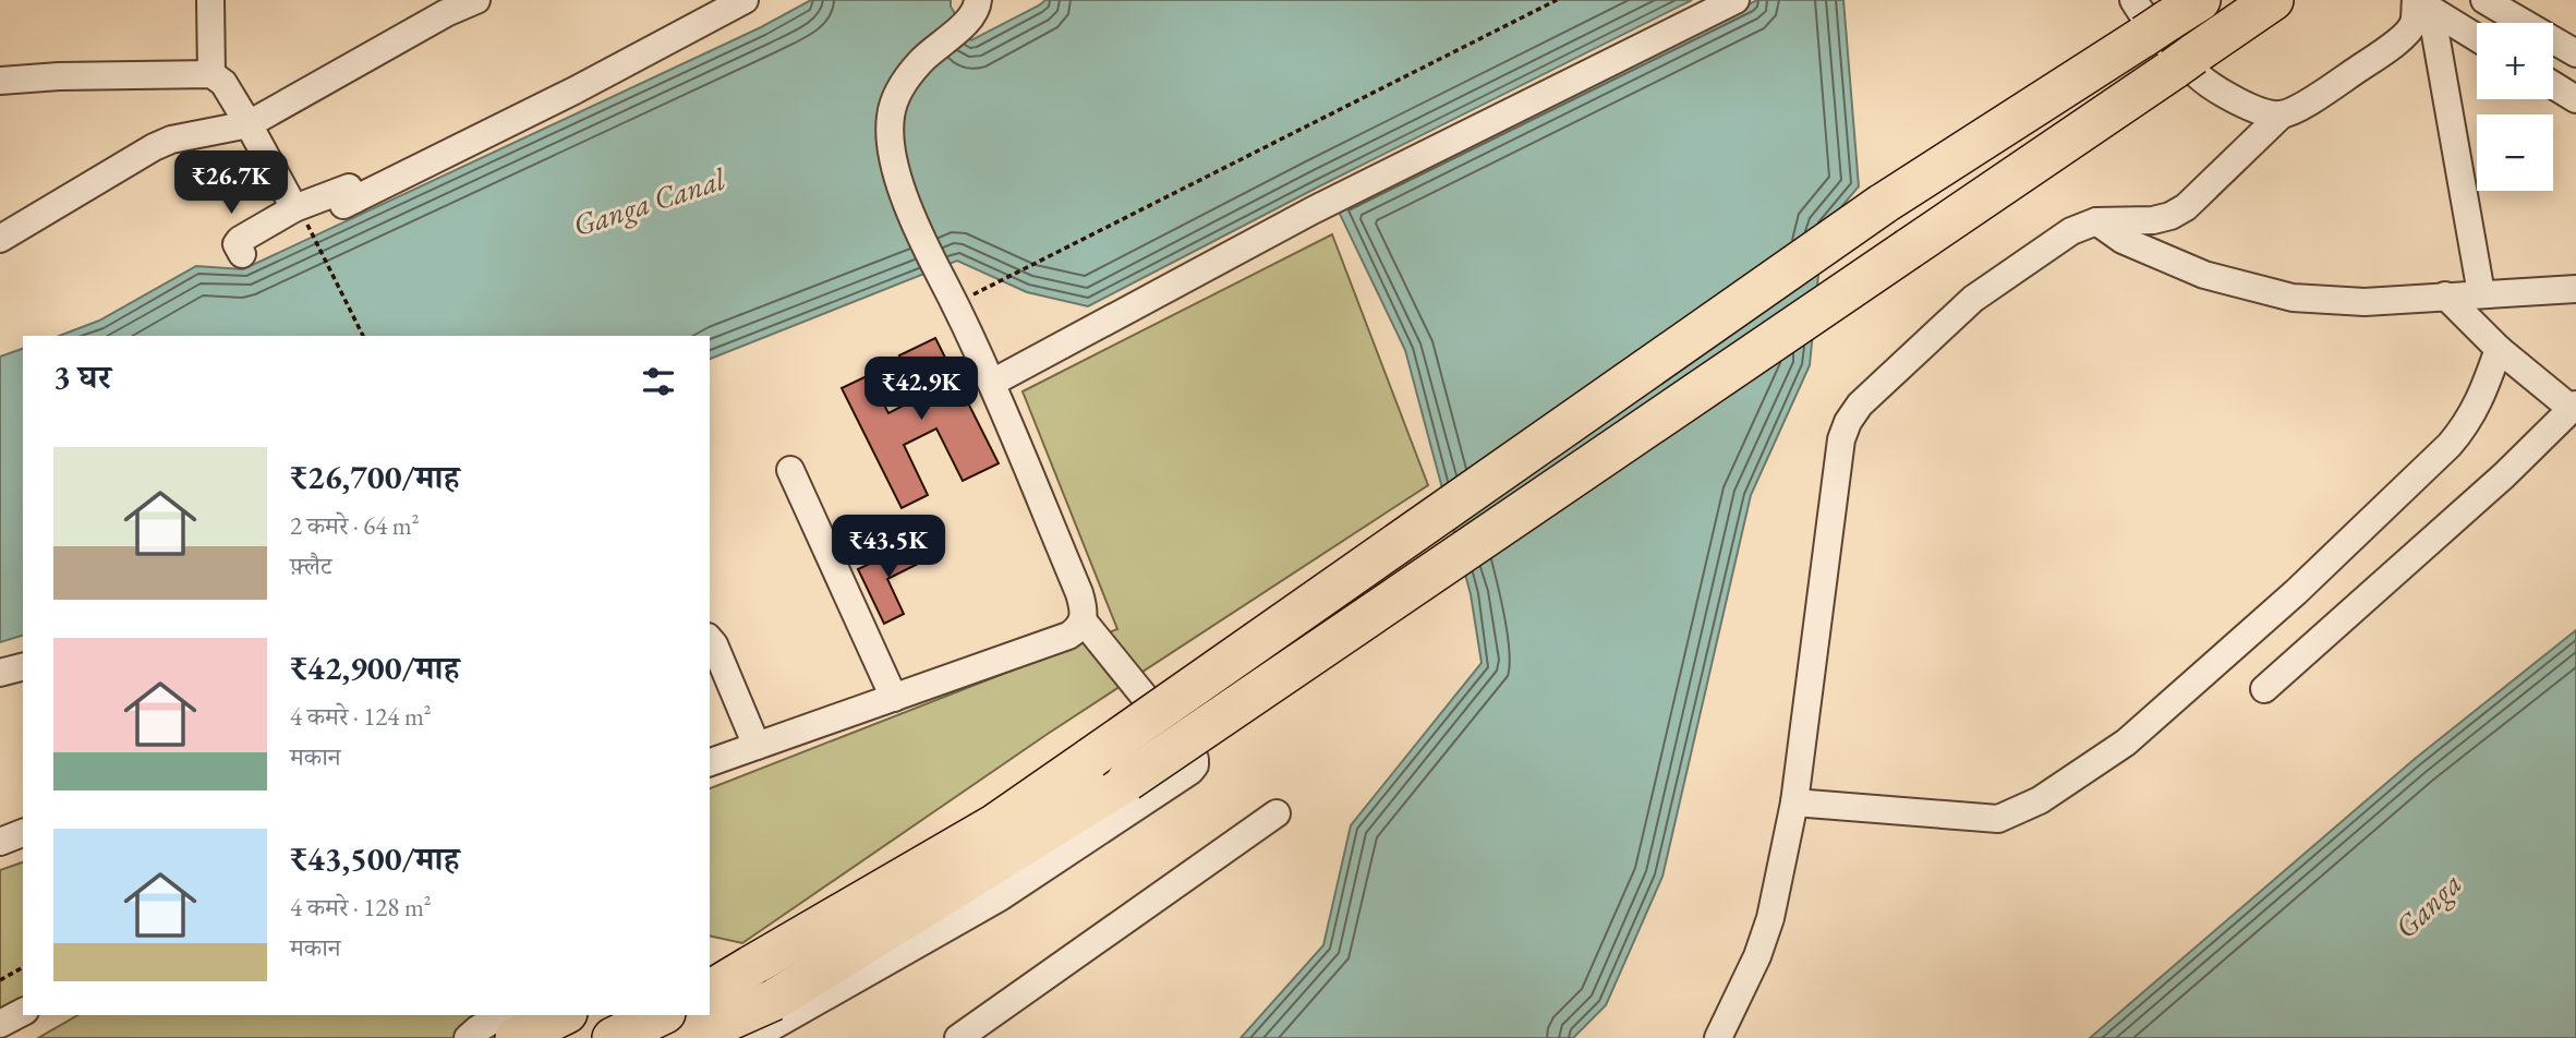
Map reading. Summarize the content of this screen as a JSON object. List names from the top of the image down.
{
  "water": ["Ganga Canal", "Ganga"],
  "page": {
    "map_buttons": ["+", "−"],
    "price": ["₹26.7K", "₹42.9K", "₹43.5K"],
    "heading": "3 घर",
    "list": [
      {
        "name": "₹26,700/माह",
        "note": "2 कमरे · 64 m² · फ़्लैट"
      },
      {
        "name": "₹42,900/माह",
        "note": "4 कमरे · 124 m² · मकान"
      },
      {
        "name": "₹43,500/माह",
        "note": "4 कमरे · 128 m² · मकान"
      }
    ]
  }
}
